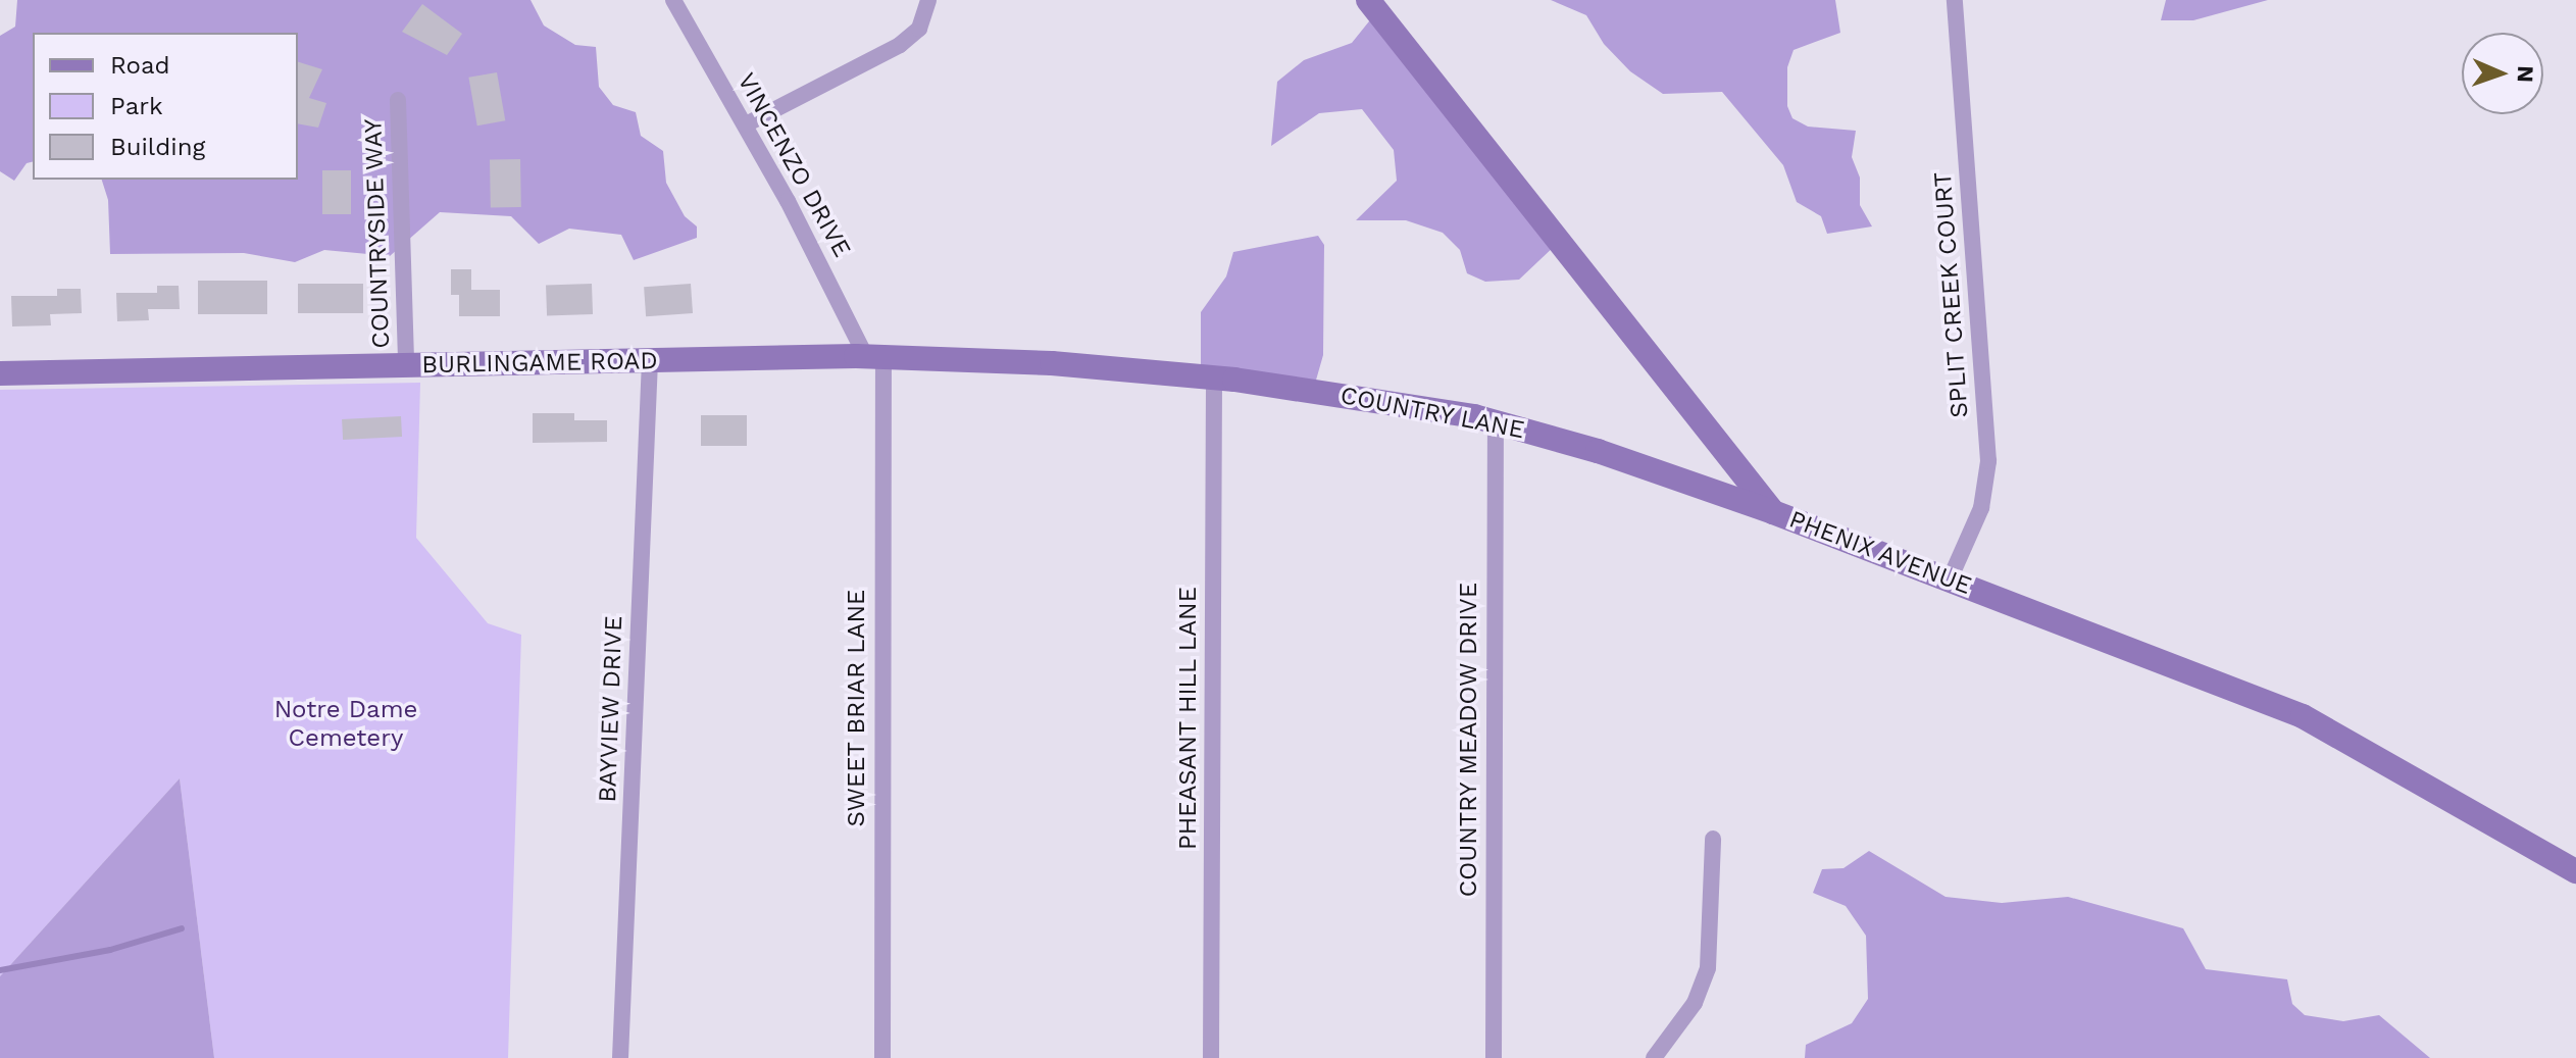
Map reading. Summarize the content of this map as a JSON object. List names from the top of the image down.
{
  "streets": {
    "street": [
      "VINCENZO DRIVE",
      "COUNTRYSIDE WAY",
      "SPLIT CREEK COURT",
      "BURLINGAME ROAD",
      "COUNTRY LANE",
      "PHENIX AVENUE",
      "SWEET BRIAR LANE",
      "BAYVIEW DRIVE",
      "PHEASANT HILL LANE",
      "COUNTRY MEADOW DRIVE"
    ]
  },
  "crossings": [
    ["VINCENZO DRIVE", "BURLINGAME ROAD"],
    ["VINCENZO DRIVE", "SWEET BRIAR LANE"],
    ["COUNTRYSIDE WAY", "BURLINGAME ROAD"],
    ["SPLIT CREEK COURT", "PHENIX AVENUE"],
    ["BURLINGAME ROAD", "COUNTRY LANE"],
    ["BURLINGAME ROAD", "SWEET BRIAR LANE"],
    ["BURLINGAME ROAD", "BAYVIEW DRIVE"],
    ["COUNTRY LANE", "PHENIX AVENUE"],
    ["COUNTRY LANE", "PHEASANT HILL LANE"],
    ["COUNTRY LANE", "COUNTRY MEADOW DRIVE"]
  ],
  "parks": ["Notre Dame Cemetery"],
  "legend": ["Road", "Park", "Building"],
  "north": "right"
}
